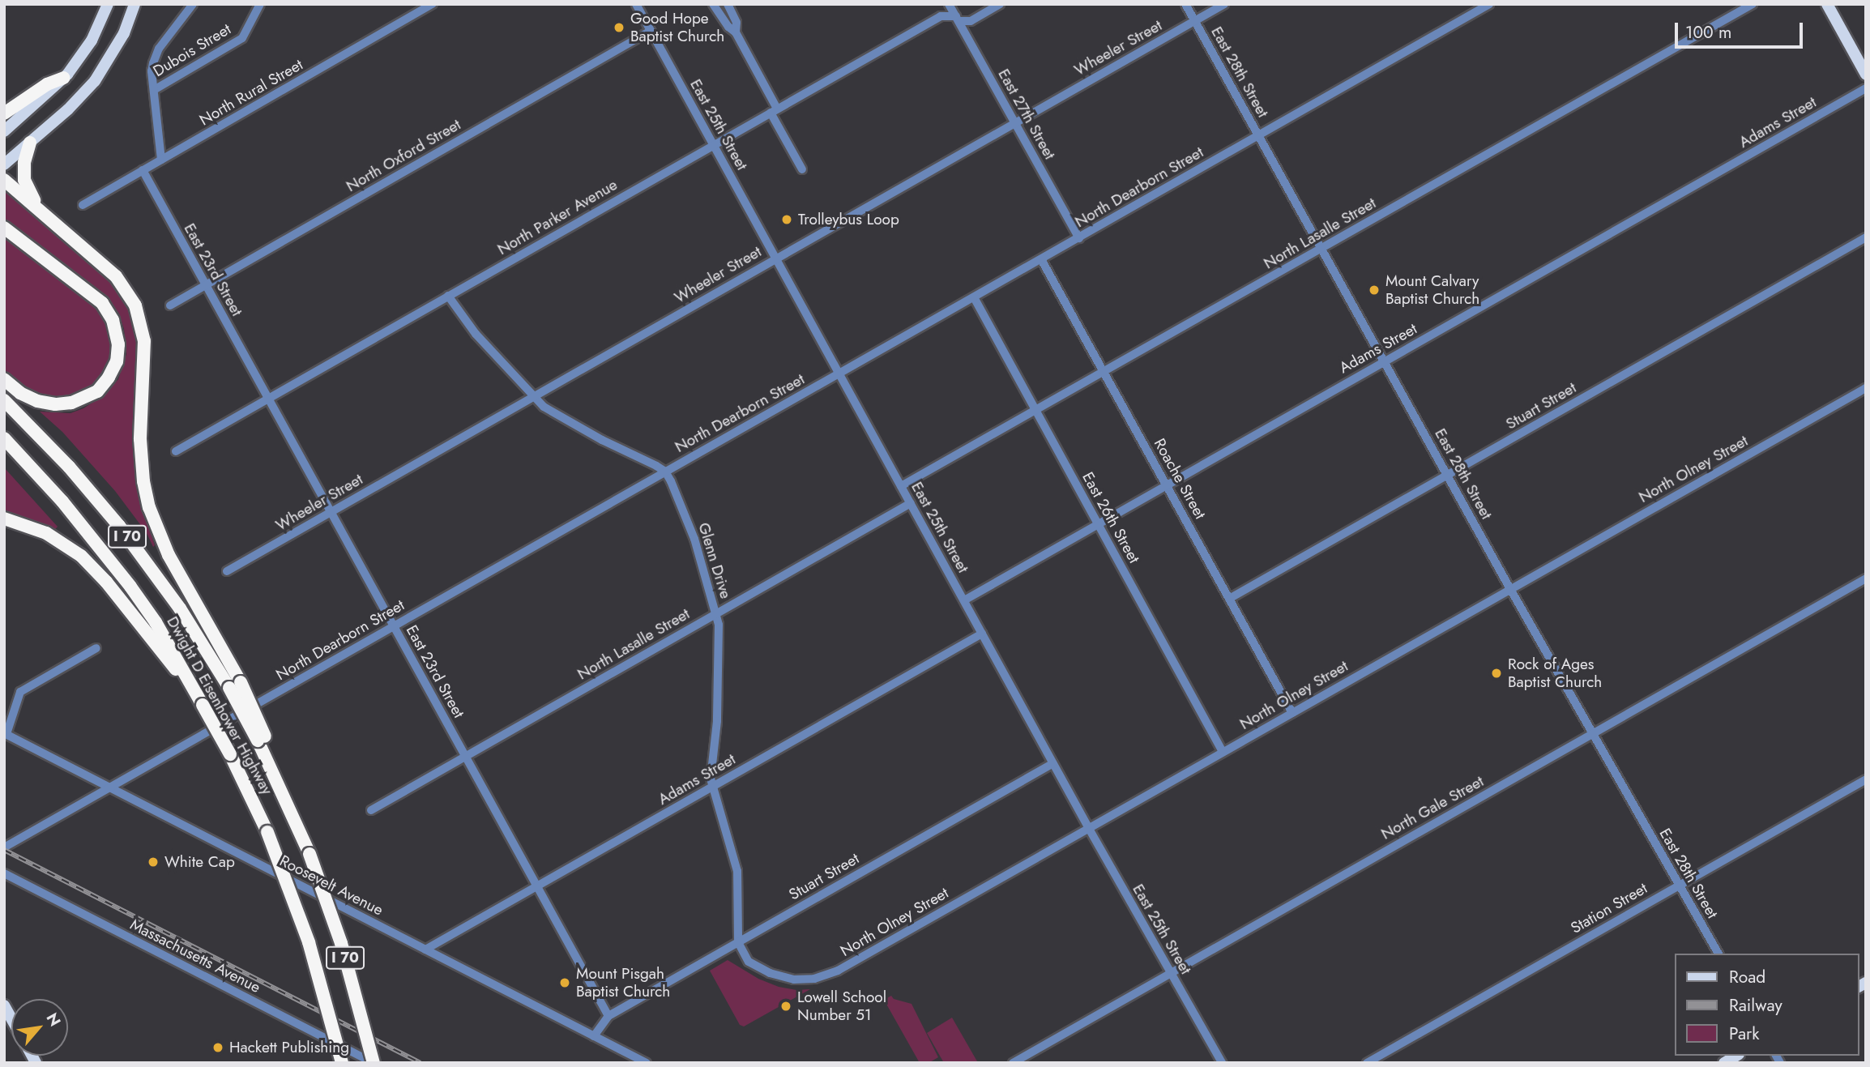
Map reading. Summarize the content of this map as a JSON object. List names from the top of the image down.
{
  "streets": {
    "highway": ["I 70", "Dwight D Eisenhower Highway"],
    "street": [
      "Wheeler Street",
      "Dubois Street",
      "East 28th Street",
      "North Rural Street",
      "East 27th Street",
      "Adams Street",
      "East 25th Street",
      "North Oxford Street",
      "North Dearborn Street",
      "North Parker Avenue",
      "North Lasalle Street",
      "East 23rd Street",
      "Stuart Street",
      "North Olney Street",
      "Roache Street",
      "East 26th Street",
      "Glenn Drive",
      "North Gale Street",
      "Roosevelt Avenue",
      "Station Street",
      "Massachusetts Avenue"
    ]
  },
  "crossings": [
    ["Wheeler Street", "East 28th Street"],
    ["Wheeler Street", "East 27th Street"],
    ["Wheeler Street", "East 25th Street"],
    ["Wheeler Street", "East 23rd Street"],
    ["East 28th Street", "Adams Street"],
    ["East 28th Street", "North Dearborn Street"],
    ["East 28th Street", "North Lasalle Street"],
    ["East 28th Street", "Stuart Street"],
    ["East 28th Street", "North Olney Street"],
    ["East 28th Street", "North Gale Street"],
    ["East 28th Street", "Station Street"],
    ["North Rural Street", "East 23rd Street"],
    ["East 27th Street", "North Dearborn Street"],
    ["East 27th Street", "North Parker Avenue"],
    ["Adams Street", "East 25th Street"],
    ["Adams Street", "East 23rd Street"],
    ["Adams Street", "Roache Street"],
    ["Adams Street", "East 26th Street"],
    ["Adams Street", "Glenn Drive"],
    ["Adams Street", "Roosevelt Avenue"],
    ["East 25th Street", "North Oxford Street"],
    ["East 25th Street", "North Dearborn Street"],
    ["East 25th Street", "North Parker Avenue"],
    ["East 25th Street", "North Lasalle Street"],
    ["East 25th Street", "Stuart Street"],
    ["East 25th Street", "North Olney Street"],
    ["East 25th Street", "North Gale Street"],
    ["North Oxford Street", "East 23rd Street"],
    ["North Dearborn Street", "East 23rd Street"],
    ["North Dearborn Street", "Roache Street"],
    ["North Dearborn Street", "East 26th Street"],
    ["North Dearborn Street", "Glenn Drive"],
    ["North Dearborn Street", "Roosevelt Avenue"],
    ["North Parker Avenue", "East 23rd Street"],
    ["North Lasalle Street", "East 23rd Street"],
    ["North Lasalle Street", "Roache Street"],
    ["North Lasalle Street", "East 26th Street"],
    ["North Lasalle Street", "Glenn Drive"],
    ["East 23rd Street", "Stuart Street"],
    ["Stuart Street", "North Olney Street"],
    ["Stuart Street", "Roache Street"],
    ["Stuart Street", "Glenn Drive"],
    ["North Olney Street", "Roache Street"],
    ["North Olney Street", "East 26th Street"],
    ["North Olney Street", "Glenn Drive"],
    ["Dwight D Eisenhower Highway", "Massachusetts Avenue"]
  ],
  "places": [
    "Good Hope Baptist Church",
    "Trolleybus Loop",
    "Mount Calvary Baptist Church",
    "Rock of Ages Baptist Church",
    "White Cap",
    "Mount Pisgah Baptist Church",
    "Lowell School Number 51",
    "Hackett Publishing"
  ],
  "legend": ["Road", "Railway", "Park"],
  "scale_bar": "100 m",
  "north": "top right"
}
